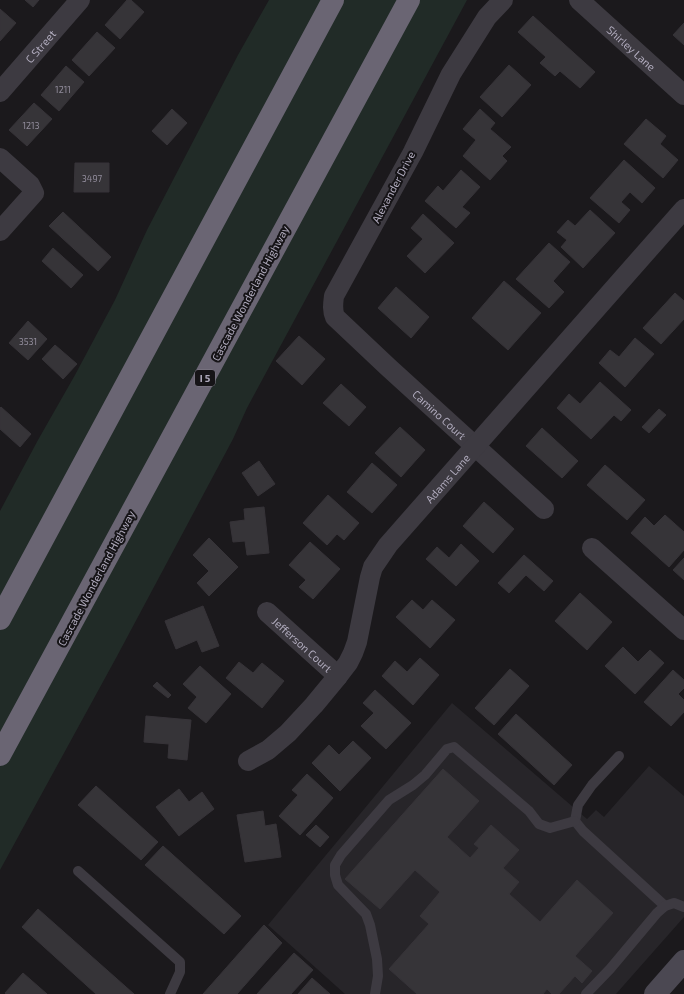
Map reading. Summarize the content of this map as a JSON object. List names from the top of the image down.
{
  "streets": {
    "highway": ["Cascade Wonderland Highway", "I 5"],
    "street": [
      "C Street",
      "Shirley Lane",
      "Alexander Drive",
      "Camino Court",
      "Adams Lane",
      "Jefferson Court"
    ]
  },
  "crossings": [
    ["Alexander Drive", "Camino Court"],
    ["Camino Court", "Adams Lane"],
    ["Adams Lane", "Jefferson Court"]
  ],
  "house_numbers": [
    "1211",
    "1213",
    "3497",
    "3531"
  ]
}
